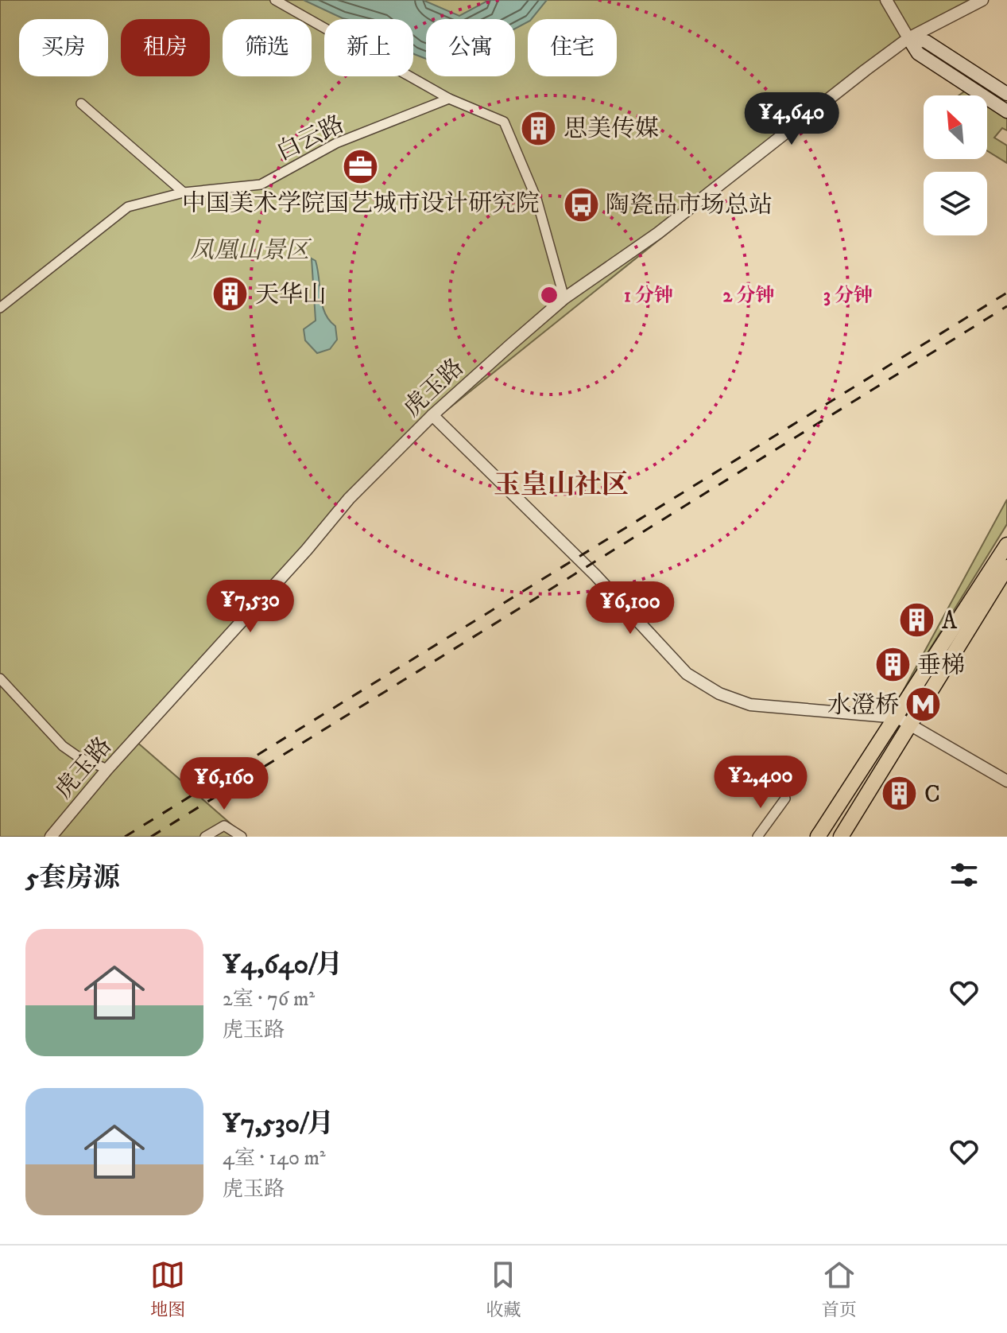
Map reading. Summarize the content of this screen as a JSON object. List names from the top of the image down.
{
  "streets": {
    "street": ["白云路", "虎玉路"]
  },
  "districts": ["玉皇山社区"],
  "parks": ["凤凰山景区"],
  "places": {
    "building": [
      "思美传媒",
      "天华山",
      "A",
      "垂梯",
      "C"
    ],
    "office": ["中国美术学院国艺城市设计研究院"],
    "bus stop": ["陶瓷品市场总站"],
    "metro station": ["水澄桥"]
  },
  "north": "top left",
  "page": {
    "chip": [
      "买房",
      "租房",
      "筛选",
      "新上",
      "公寓",
      "住宅"
    ],
    "price": [
      "¥4,640",
      "¥7,530",
      "¥6,100",
      "¥2,400",
      "¥6,160"
    ],
    "heading": "5套房源",
    "list": [
      {
        "name": "¥4,640/月",
        "note": "2室 · 76 m² · 虎玉路"
      },
      {
        "name": "¥7,530/月",
        "note": "4室 · 140 m² · 虎玉路"
      }
    ],
    "tabs": ["地图", "收藏", "首页"]
  },
  "rings": ["1 分钟", "2 分钟", "3 分钟"]
}
